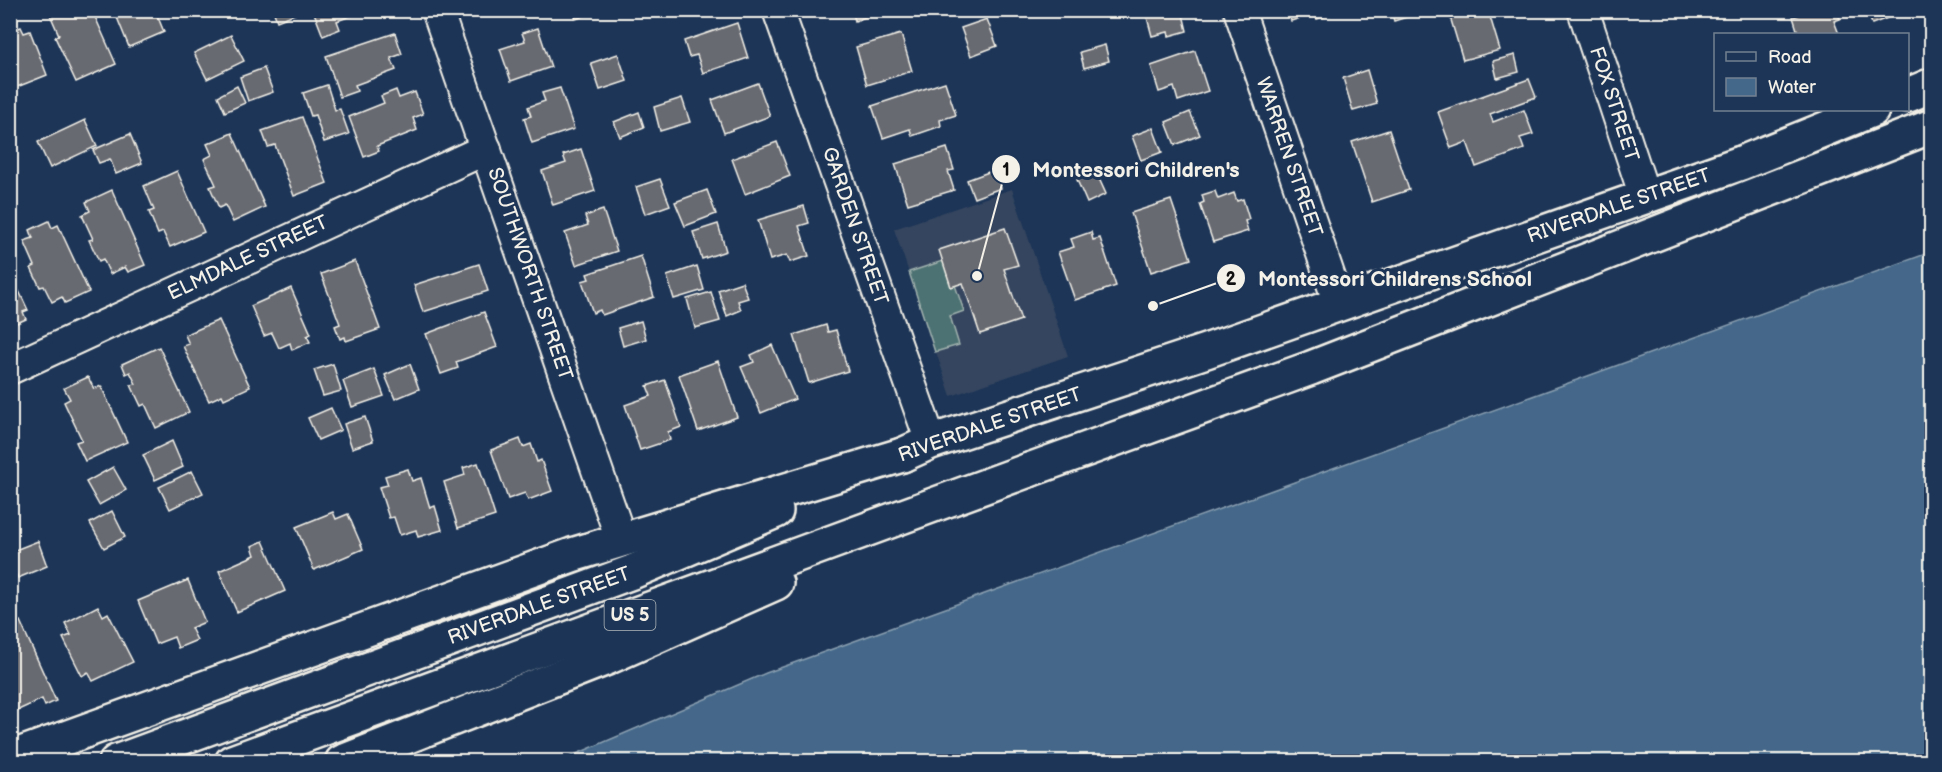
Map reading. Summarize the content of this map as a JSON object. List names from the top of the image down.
{
  "streets": {
    "main road": ["RIVERDALE STREET", "US 5"],
    "street": [
      "FOX STREET",
      "WARREN STREET",
      "GARDEN STREET",
      "ELMDALE STREET",
      "SOUTHWORTH STREET"
    ]
  },
  "crossings": [
    ["FOX STREET", "RIVERDALE STREET"],
    ["WARREN STREET", "RIVERDALE STREET"],
    ["RIVERDALE STREET", "GARDEN STREET"],
    ["ELMDALE STREET", "SOUTHWORTH STREET"]
  ],
  "places": ["Montessori Children's", "Montessori Childrens School"],
  "legend": ["Road", "Water"]
}
